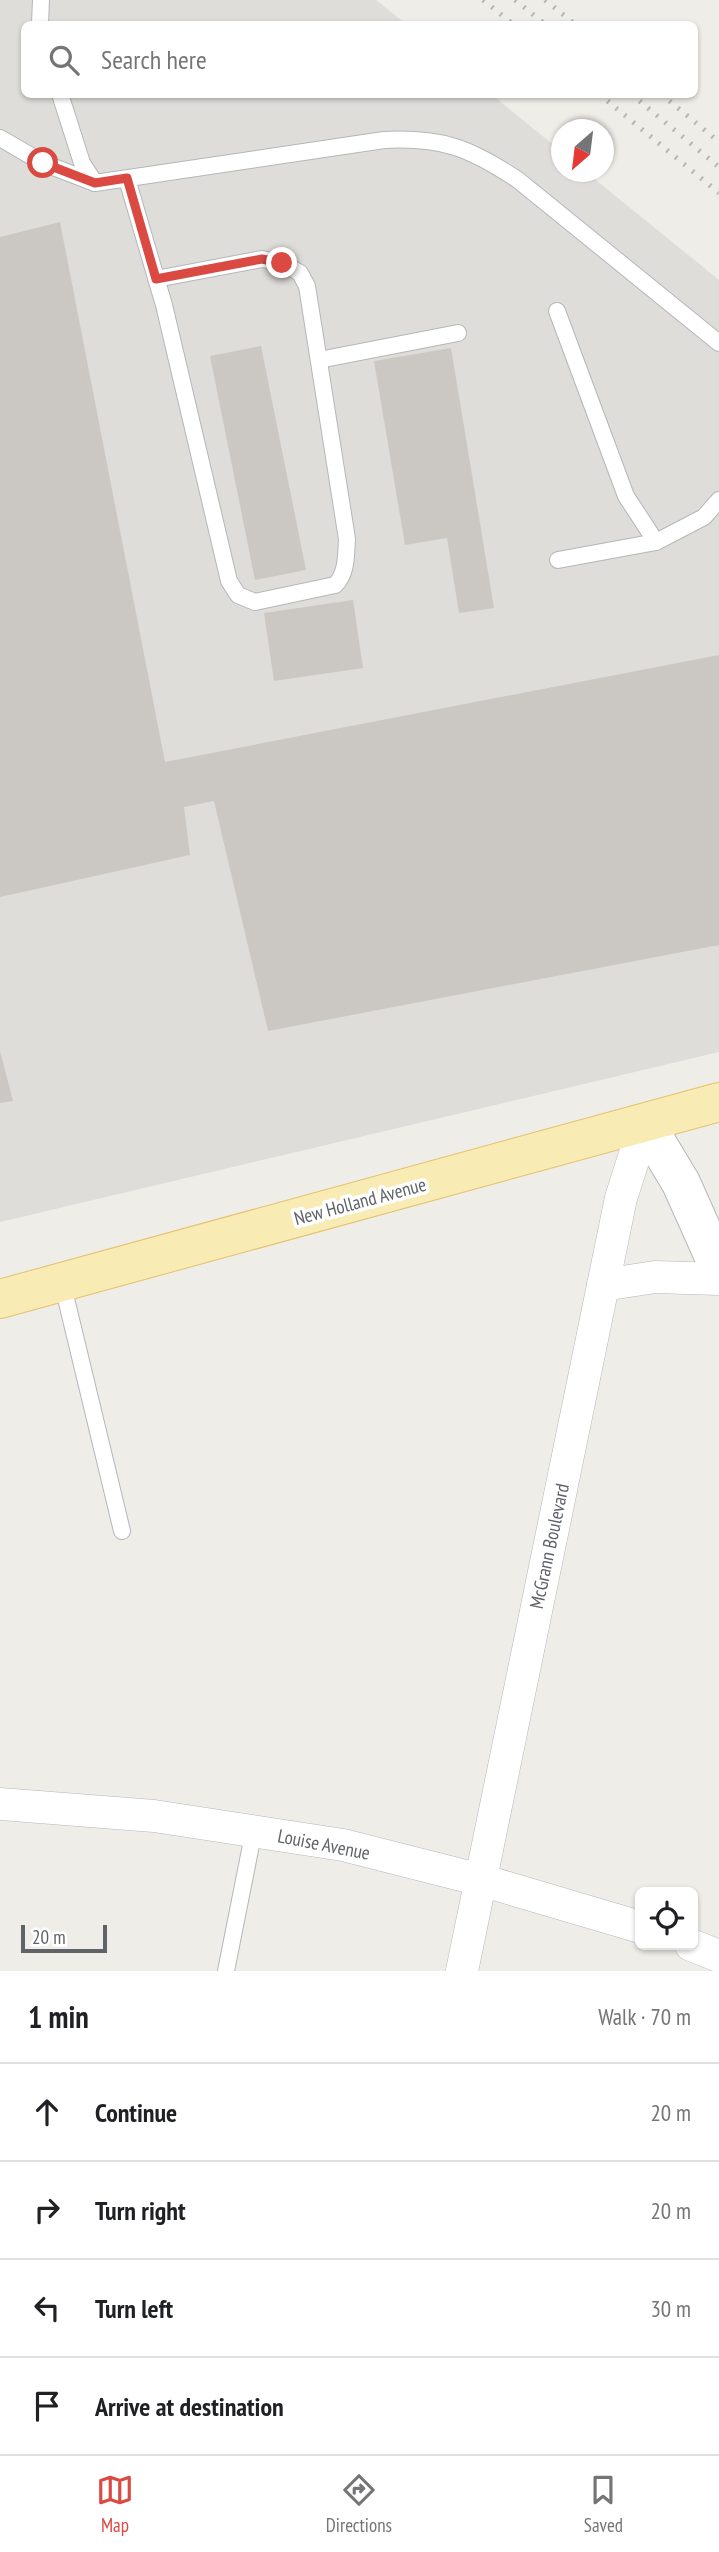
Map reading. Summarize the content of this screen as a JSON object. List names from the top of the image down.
{
  "streets": {
    "main road": ["New Holland Avenue"],
    "street": ["McGrann Boulevard", "Louise Avenue"]
  },
  "crossings": [
    ["New Holland Avenue", "McGrann Boulevard"],
    ["McGrann Boulevard", "Louise Avenue"]
  ],
  "scale_bar": "20 m",
  "north": "bottom left",
  "page": {
    "search": "Search here",
    "scale": "20 m",
    "heading": ["1 min", "Walk · 70 m"],
    "list": [
      ["Continue", "20 m"],
      ["Turn right", "20 m"],
      ["Turn left", "30 m"],
      "Arrive at destination"
    ],
    "nav": ["Map", "Directions", "Saved"]
  }
}
